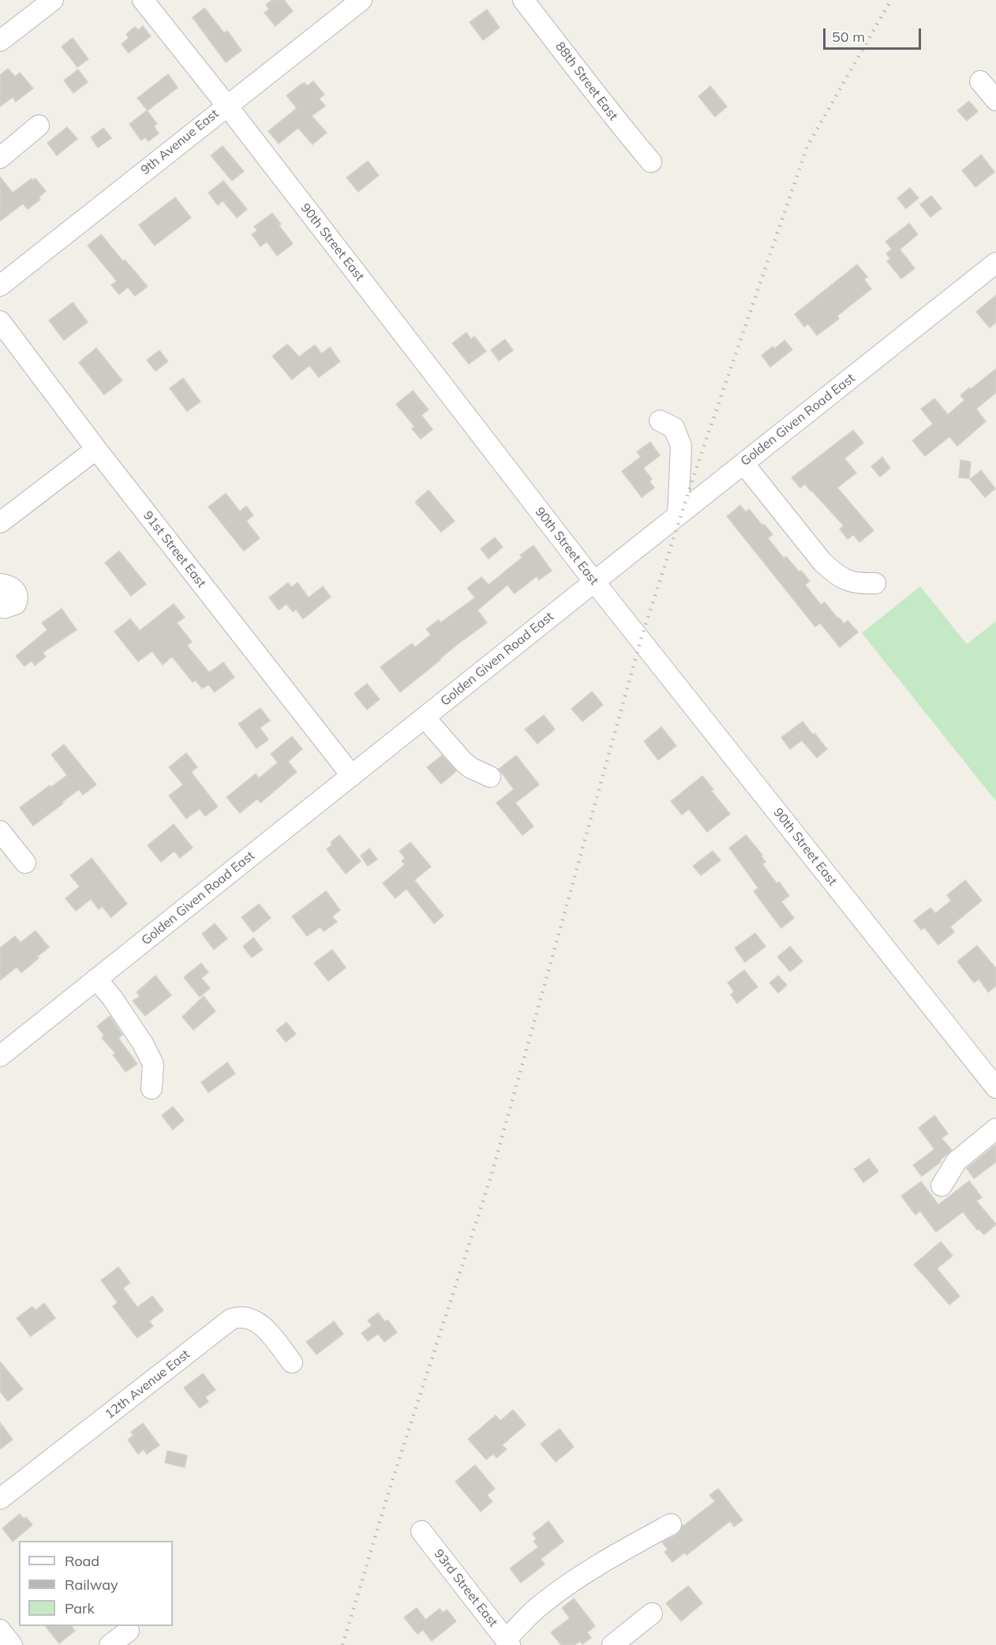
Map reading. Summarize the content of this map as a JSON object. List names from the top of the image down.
{
  "streets": {
    "street": [
      "88th Street East",
      "9th Avenue East",
      "90th Street East",
      "Golden Given Road East",
      "91st Street East",
      "12th Avenue East",
      "93rd Street East"
    ]
  },
  "crossings": [
    ["9th Avenue East", "90th Street East"],
    ["90th Street East", "Golden Given Road East"],
    ["Golden Given Road East", "91st Street East"]
  ],
  "legend": ["Road", "Railway", "Park"],
  "scale_bar": "50 m"
}
